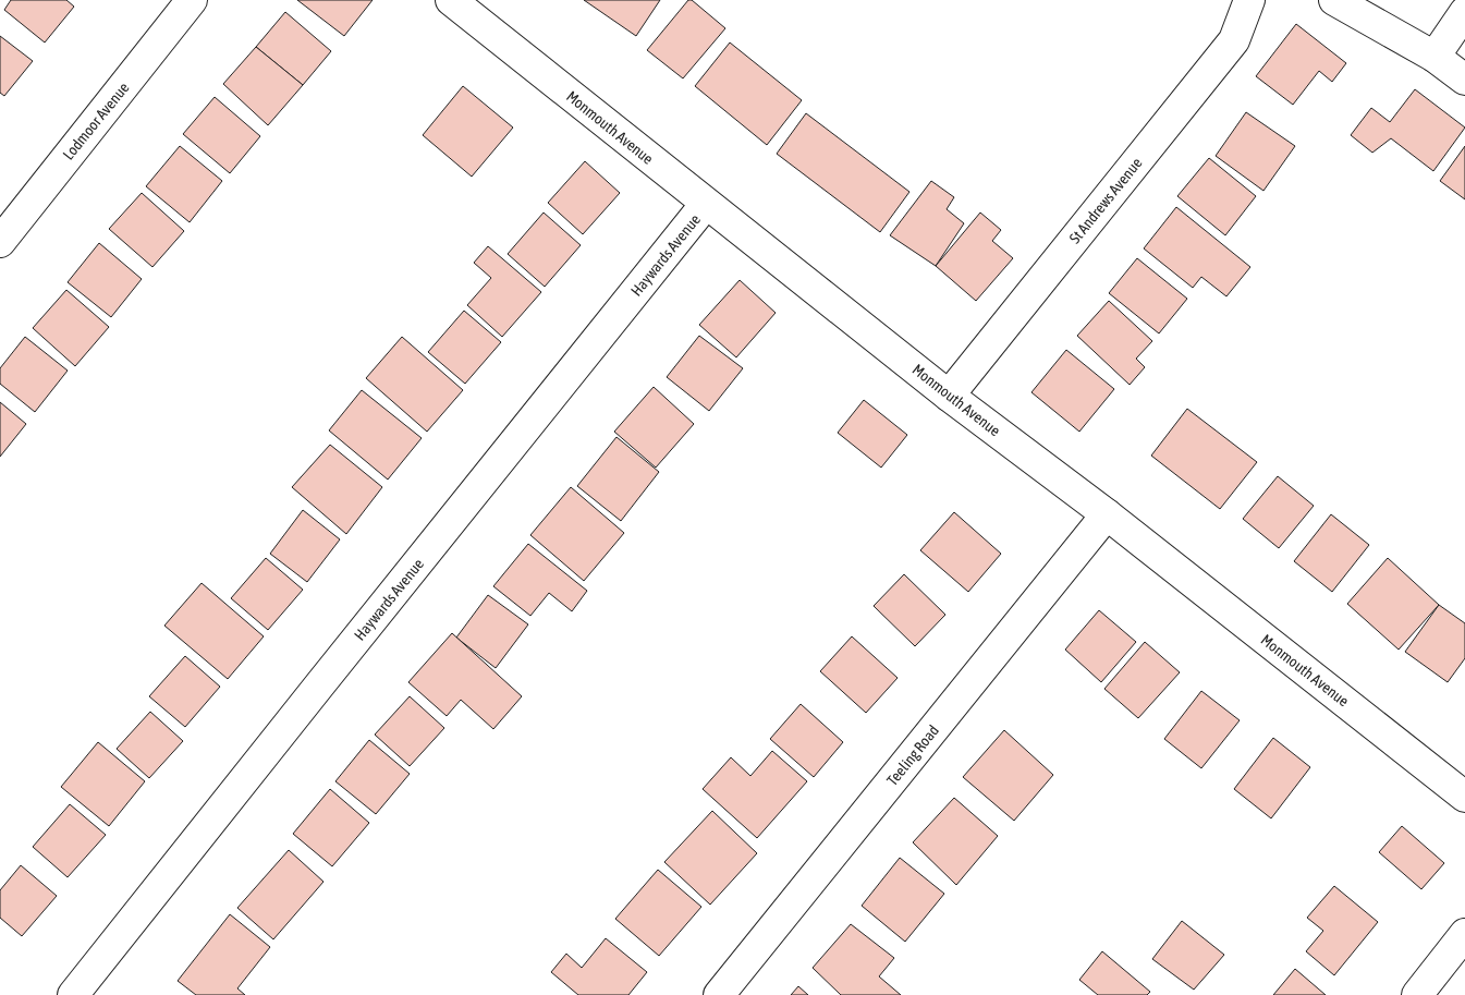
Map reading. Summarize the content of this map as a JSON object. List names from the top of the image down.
{
  "streets": {
    "street": [
      "Lodmoor Avenue",
      "Monmouth Avenue",
      "St Andrews Avenue",
      "Haywards Avenue",
      "Teeling Road"
    ]
  },
  "crossings": [
    ["Monmouth Avenue", "St Andrews Avenue"],
    ["Monmouth Avenue", "Haywards Avenue"],
    ["Monmouth Avenue", "Teeling Road"]
  ]
}
